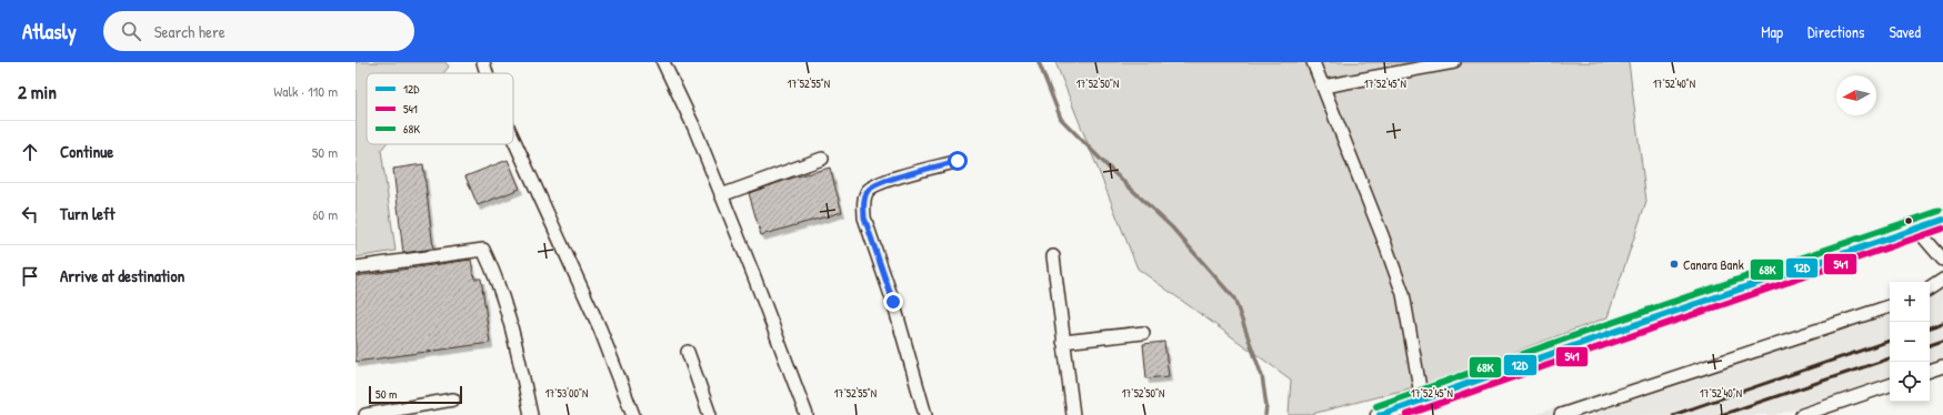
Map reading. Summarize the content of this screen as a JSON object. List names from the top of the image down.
{
  "places": ["Canara Bank"],
  "lines": ["transit line 68K", "transit line 12D", "transit line 541"],
  "legend": ["12D", "541", "68K"],
  "scale_bar": "50 m",
  "north": "left",
  "page": {
    "header": "Atlasly",
    "search": "Search here",
    "nav": ["Map", "Directions", "Saved"],
    "heading": ["2 min", "Walk · 110 m"],
    "list": [
      ["Continue", "50 m"],
      ["Turn left", "60 m"],
      "Arrive at destination"
    ],
    "map_buttons": ["+", "−"],
    "scale": "50 m"
  },
  "coordinates": [
    "17°52'55\"N",
    "17°52'50\"N",
    "17°52'45\"N",
    "17°52'40\"N",
    "17°53'00\"N"
  ]
}
